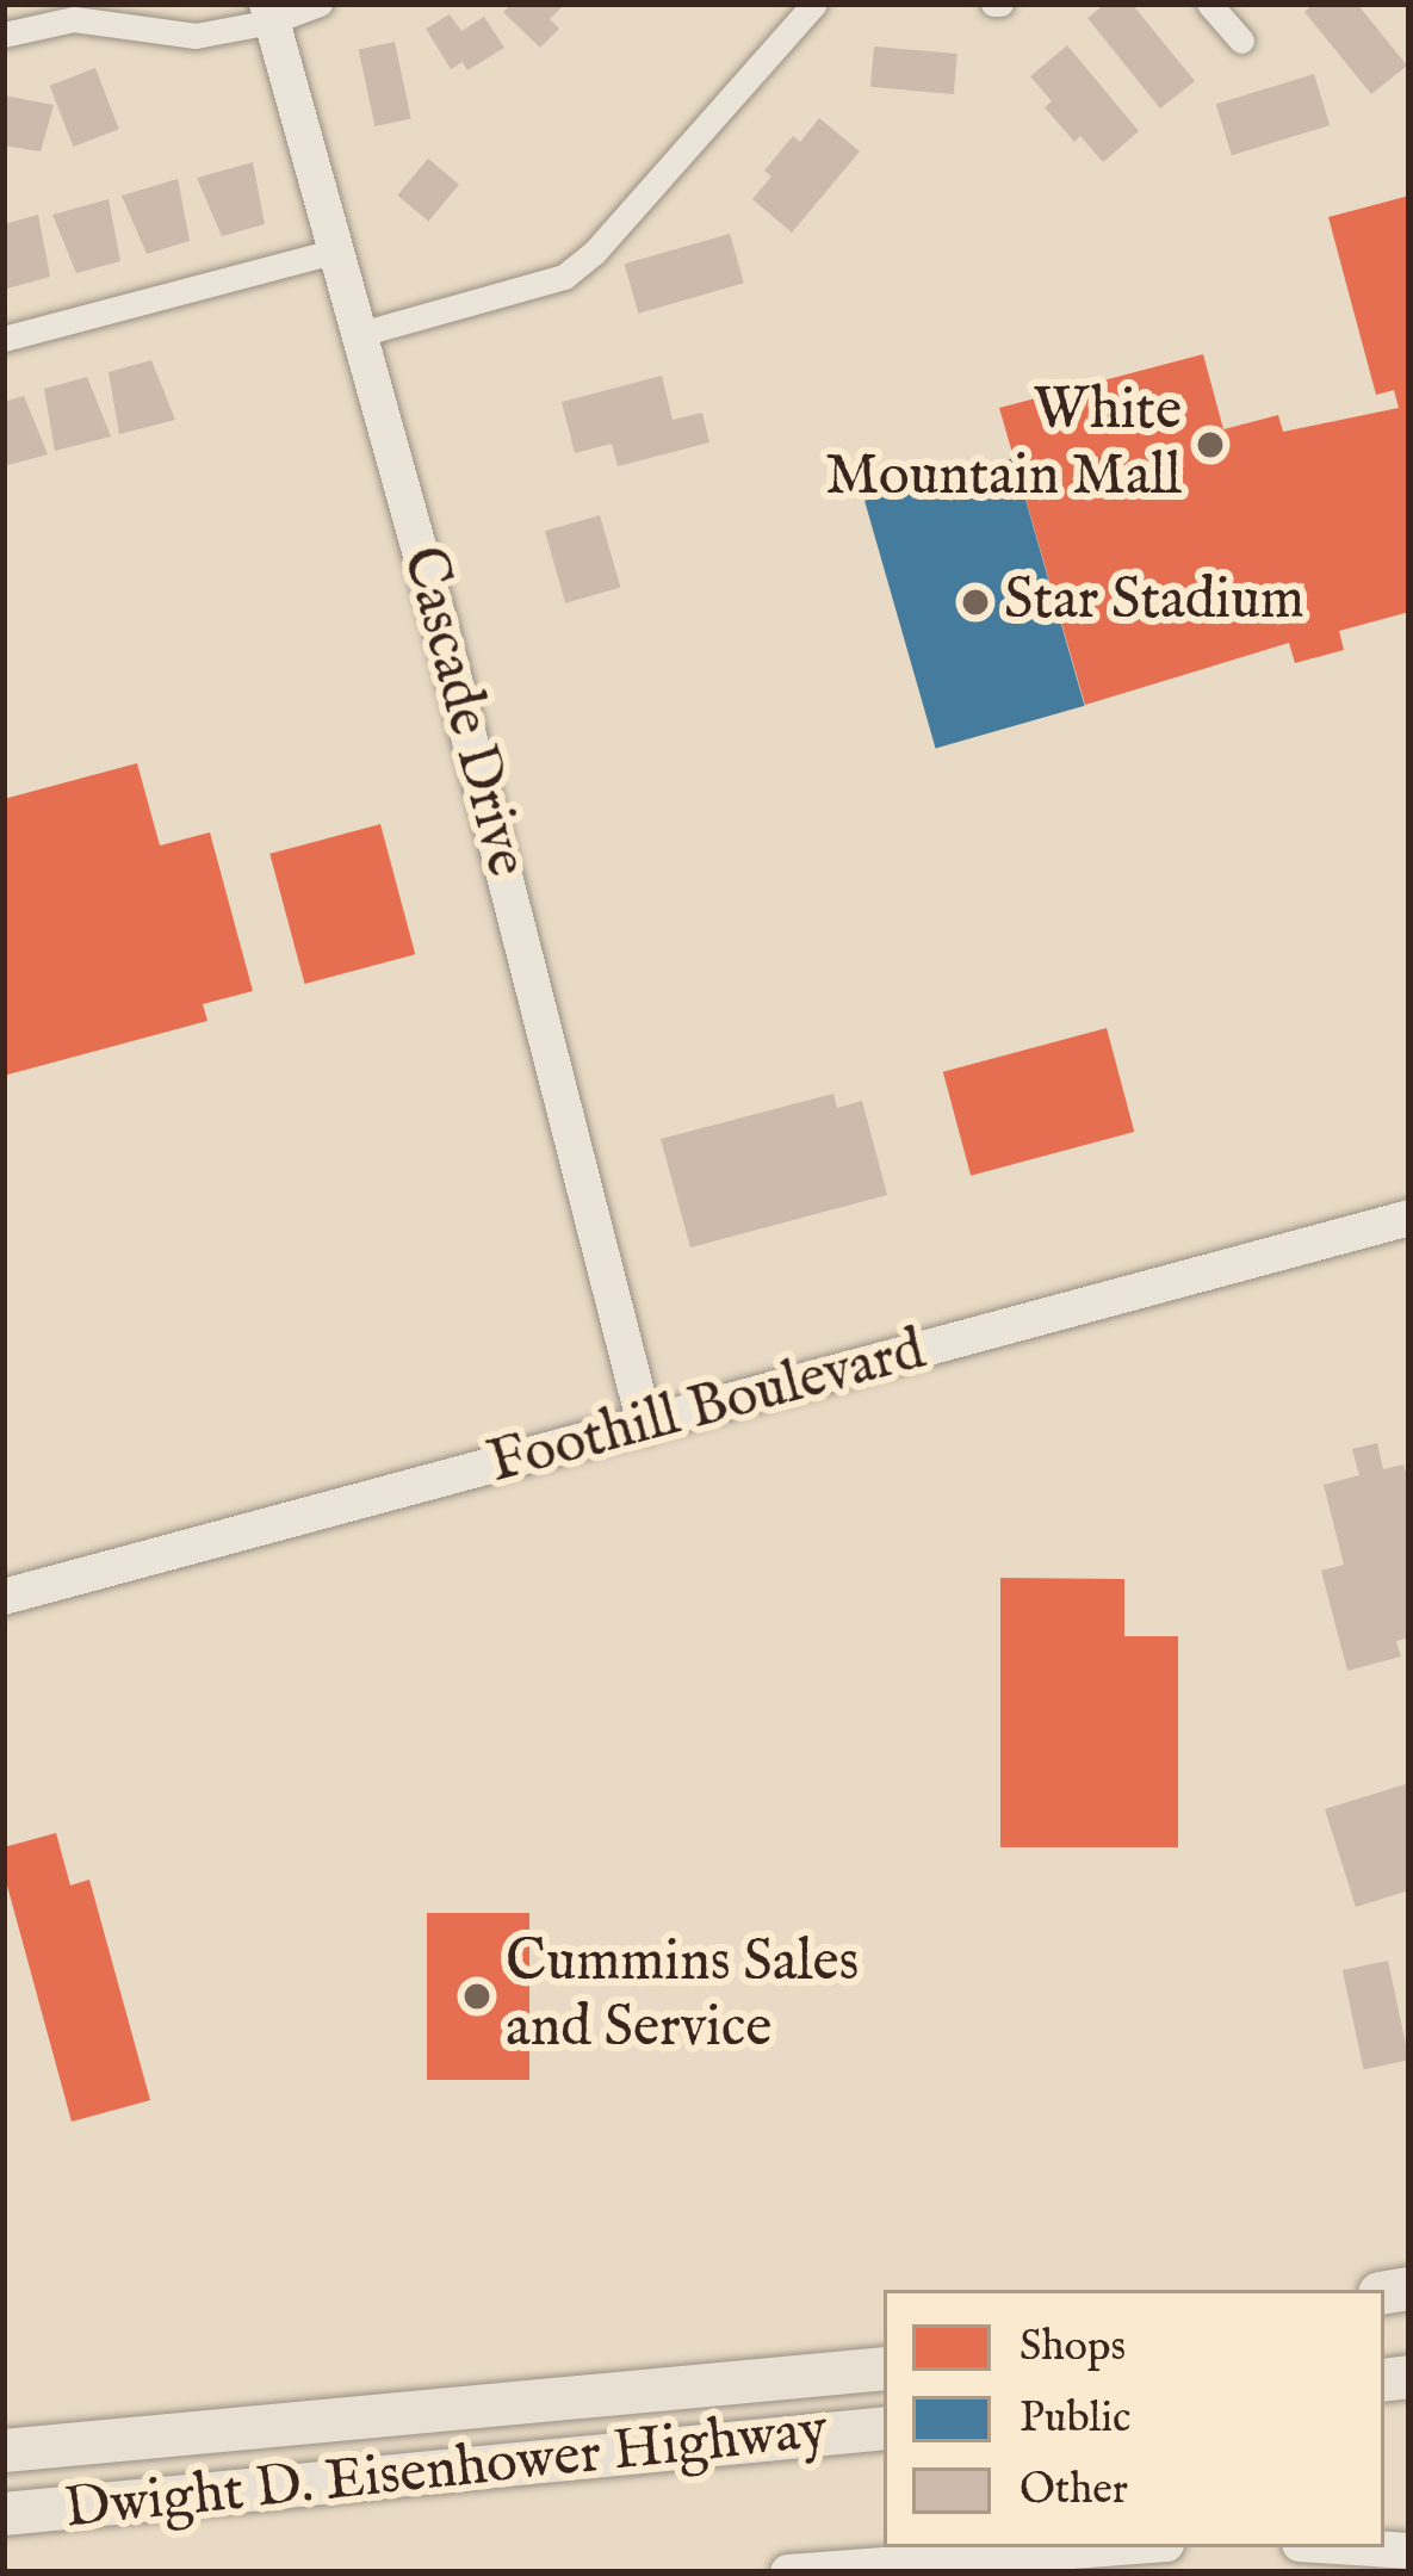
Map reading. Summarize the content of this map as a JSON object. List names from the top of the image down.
{
  "streets": {
    "highway": ["Dwight D. Eisenhower Highway"],
    "street": ["Cascade Drive", "Foothill Boulevard"]
  },
  "crossings": [
    ["Cascade Drive", "Foothill Boulevard"]
  ],
  "places": ["White Mountain Mall", "Star Stadium", "Cummins Sales and Service"],
  "legend": ["Shops", "Public", "Other"]
}
